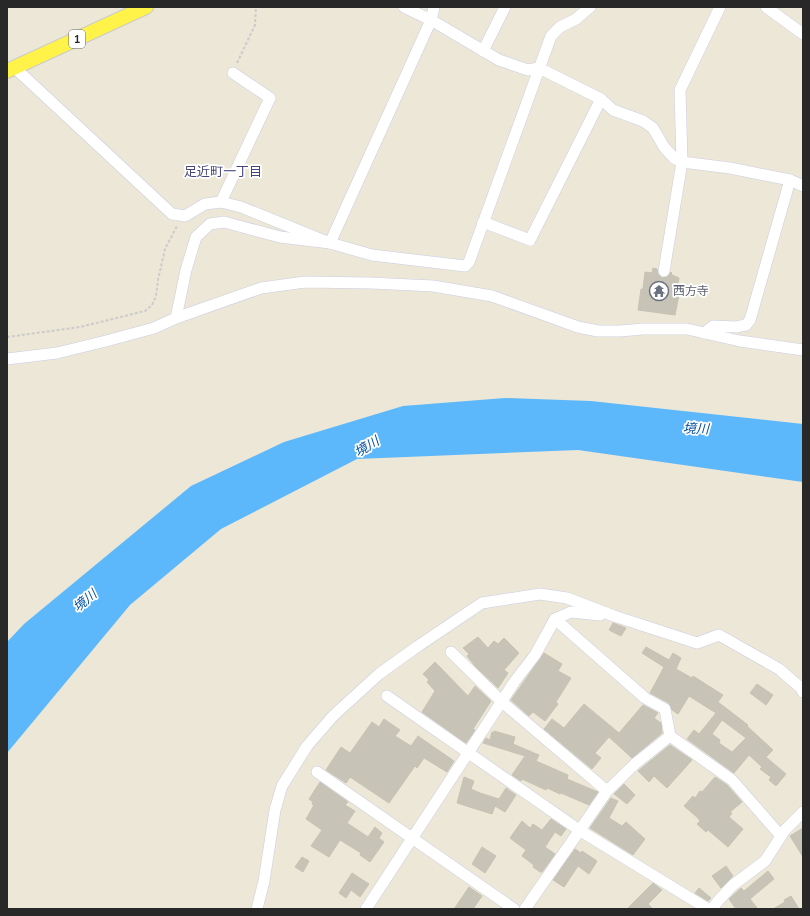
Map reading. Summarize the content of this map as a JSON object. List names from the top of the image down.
{
  "streets": {
    "main road": ["1"]
  },
  "districts": ["足近町一丁目"],
  "water": ["境川"],
  "places": {
    "temple": ["西方寺"]
  }
}
